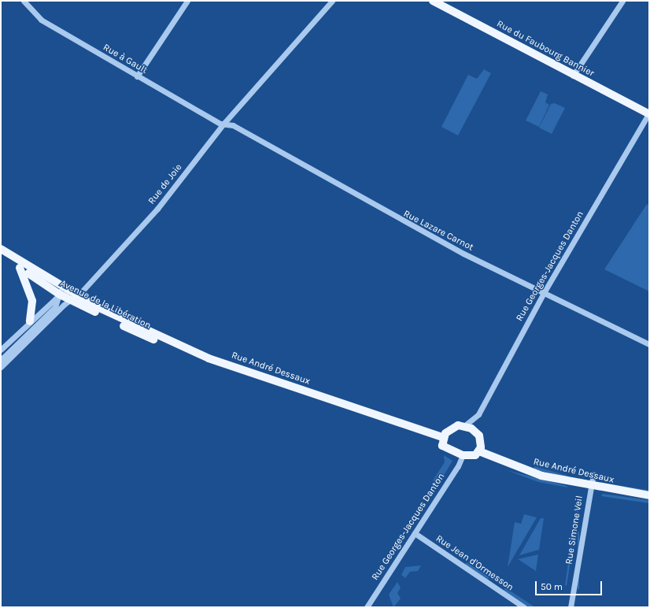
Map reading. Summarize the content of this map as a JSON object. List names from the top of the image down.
{
  "streets": {
    "main road": ["Rue du Faubourg Bannier", "Avenue de la Libération", "Rue André Dessaux"],
    "street": [
      "Rue à Gault",
      "Rue de Joie",
      "Rue Lazare Carnot",
      "Rue Georges-Jacques Danton",
      "Rue Simone Veil",
      "Rue Jean d'Ormesson"
    ]
  },
  "crossings": [
    ["Rue du Faubourg Bannier", "Rue Georges-Jacques Danton"],
    ["Rue à Gault", "Rue de Joie"],
    ["Rue à Gault", "Rue Lazare Carnot"],
    ["Rue de Joie", "Rue Lazare Carnot"],
    ["Rue de Joie", "Avenue de la Libération"],
    ["Rue Lazare Carnot", "Rue Georges-Jacques Danton"],
    ["Rue Georges-Jacques Danton", "Rue André Dessaux"],
    ["Rue Georges-Jacques Danton", "Rue Jean d'Ormesson"],
    ["Avenue de la Libération", "Rue André Dessaux"],
    ["Rue André Dessaux", "Rue Simone Veil"]
  ],
  "scale_bar": "50 m"
}
